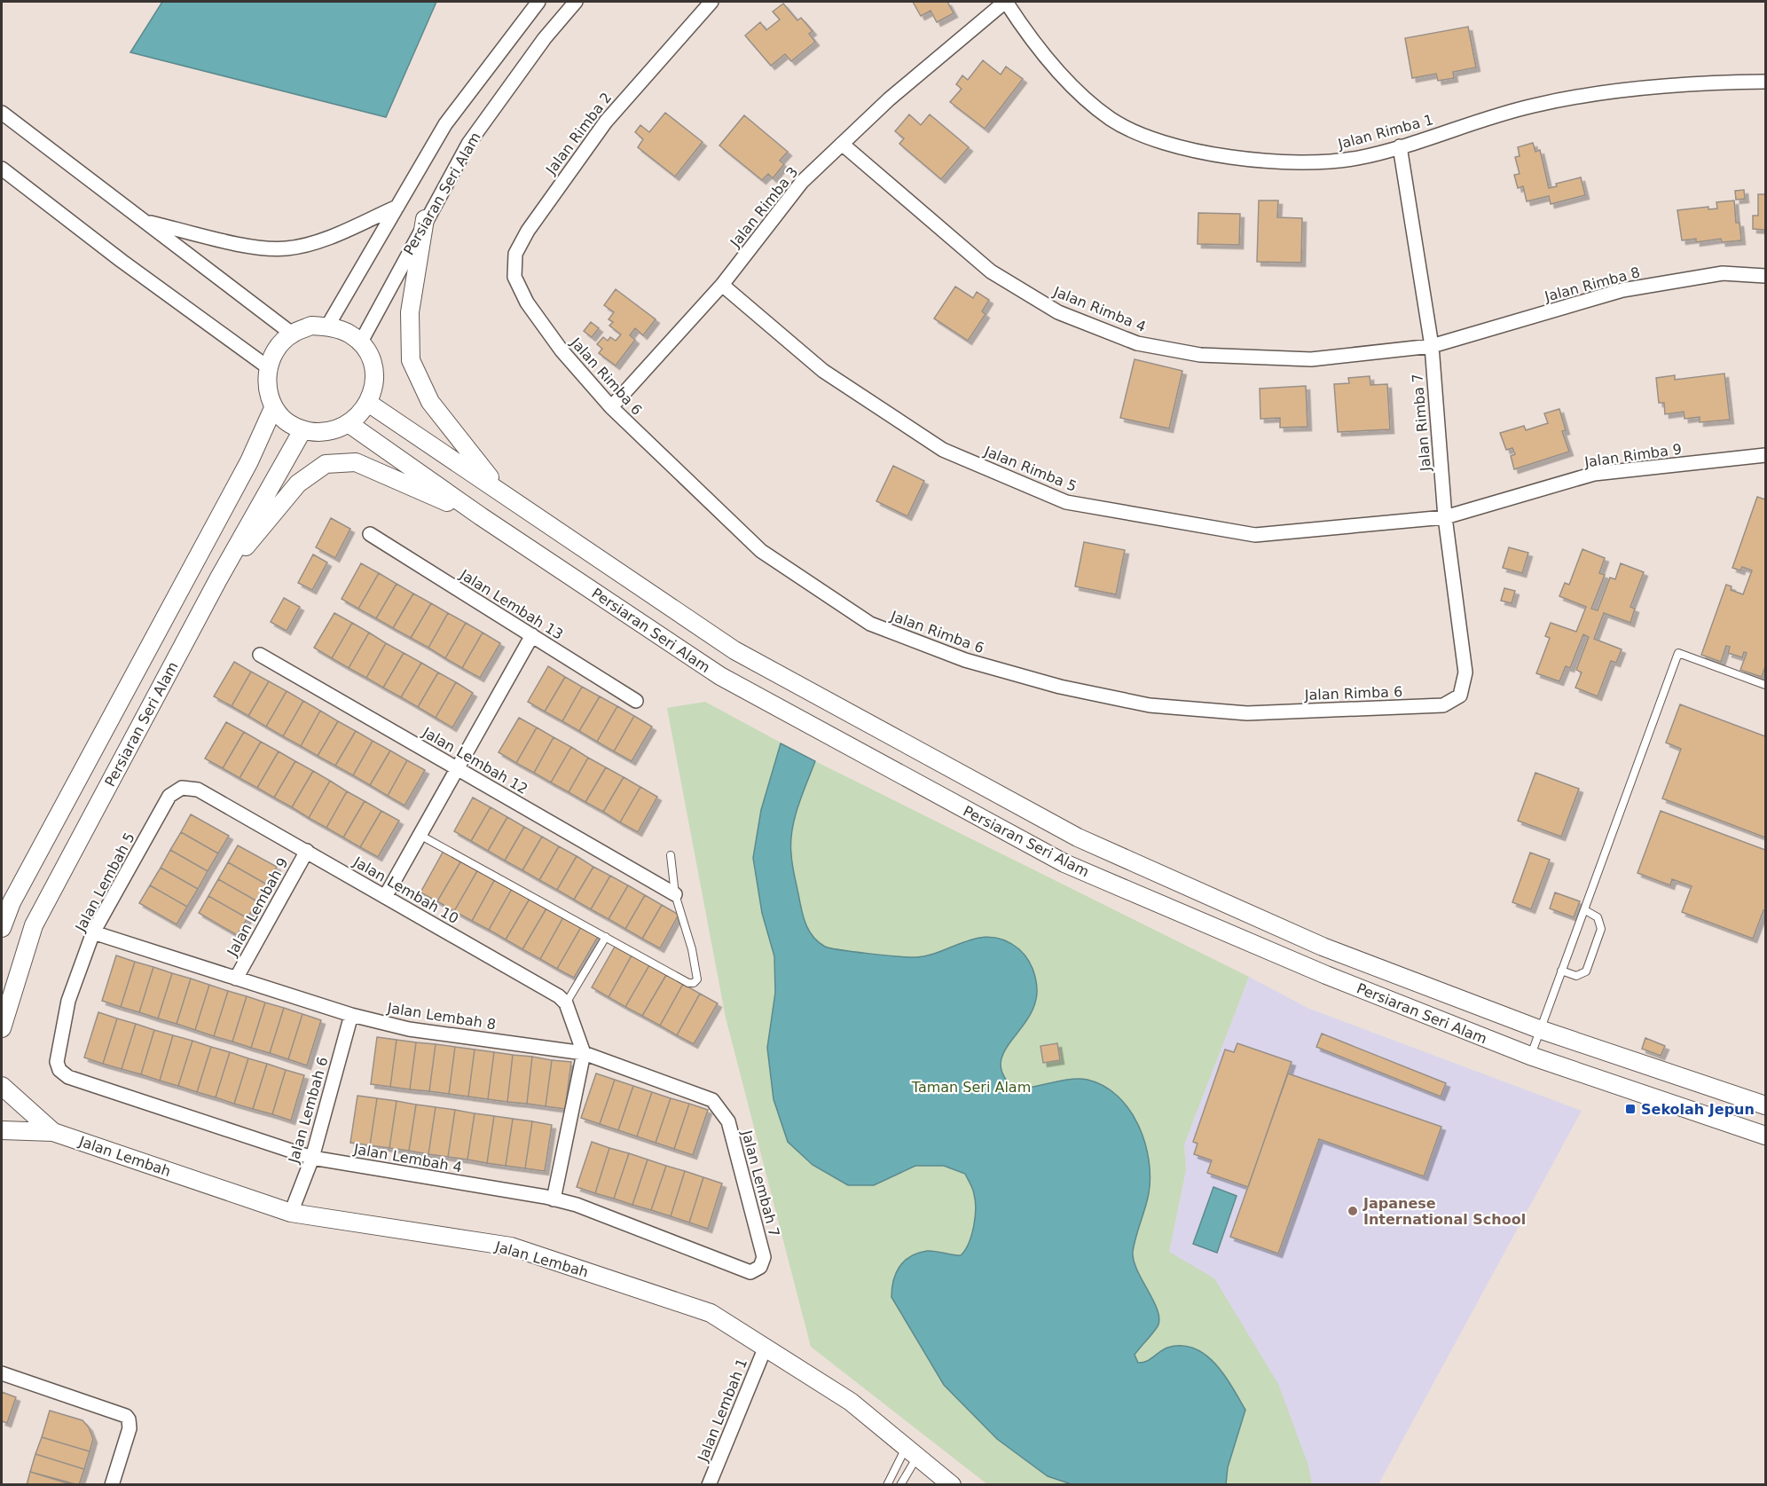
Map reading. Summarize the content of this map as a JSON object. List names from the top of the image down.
{
  "streets": {
    "street": [
      "Jalan Rimba 1",
      "Jalan Rimba 2",
      "Persiaran Seri Alam",
      "Jalan Rimba 3",
      "Jalan Rimba 8",
      "Jalan Rimba 4",
      "Jalan Rimba 6",
      "Jalan Rimba 7",
      "Jalan Rimba 9",
      "Jalan Rimba 5",
      "Jalan Lembah 13",
      "Jalan Lembah 12",
      "Jalan Lembah 5",
      "Jalan Lembah 10",
      "Jalan Lembah 9",
      "Jalan Lembah 8",
      "Jalan Lembah 6",
      "Jalan Lembah",
      "Jalan Lembah 4",
      "Jalan Lembah 7",
      "Jalan Lembah 1"
    ]
  },
  "crossings": [
    ["Jalan Rimba 1", "Jalan Rimba 3"],
    ["Jalan Rimba 1", "Jalan Rimba 7"],
    ["Jalan Rimba 2", "Jalan Rimba 6"],
    ["Jalan Rimba 3", "Jalan Rimba 4"],
    ["Jalan Rimba 3", "Jalan Rimba 6"],
    ["Jalan Rimba 3", "Jalan Rimba 5"],
    ["Jalan Rimba 8", "Jalan Rimba 4"],
    ["Jalan Rimba 8", "Jalan Rimba 7"],
    ["Jalan Rimba 4", "Jalan Rimba 7"],
    ["Jalan Rimba 6", "Jalan Rimba 7"],
    ["Jalan Rimba 7", "Jalan Rimba 9"],
    ["Jalan Rimba 7", "Jalan Rimba 5"],
    ["Jalan Rimba 9", "Jalan Rimba 5"],
    ["Jalan Lembah 5", "Jalan Lembah 10"],
    ["Jalan Lembah 5", "Jalan Lembah 8"],
    ["Jalan Lembah 5", "Jalan Lembah 4"],
    ["Jalan Lembah 10", "Jalan Lembah 9"],
    ["Jalan Lembah 9", "Jalan Lembah 8"],
    ["Jalan Lembah 8", "Jalan Lembah 6"],
    ["Jalan Lembah 8", "Jalan Lembah 7"],
    ["Jalan Lembah 6", "Jalan Lembah"],
    ["Jalan Lembah 6", "Jalan Lembah 4"],
    ["Jalan Lembah", "Jalan Lembah 1"],
    ["Jalan Lembah 4", "Jalan Lembah 7"]
  ],
  "parks": ["Taman Seri Alam"],
  "places": {
    "transit": ["Sekolah Jepun"],
    "other": ["Japanese International School"]
  }
}
